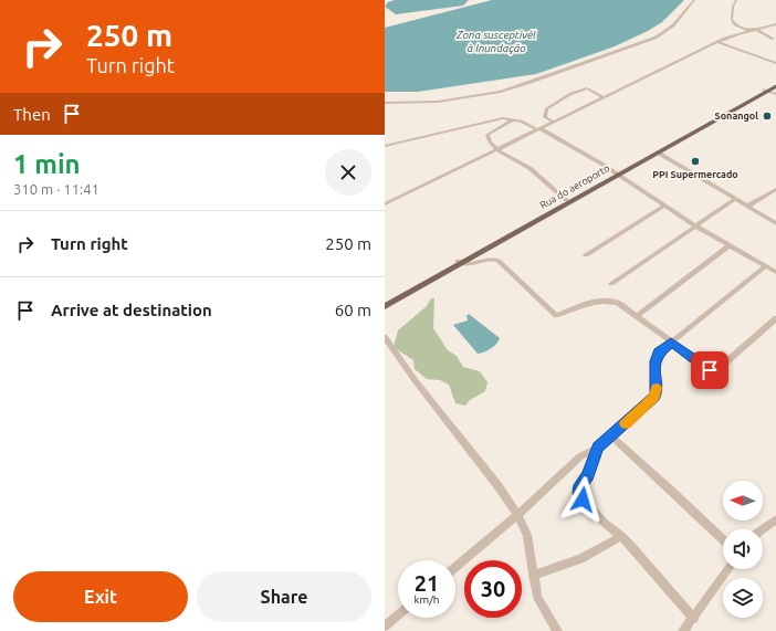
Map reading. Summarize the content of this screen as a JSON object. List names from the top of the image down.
{
  "streets": {
    "main road": ["Rua do aeroporto"]
  },
  "water": ["Zona susceptivél à Inundação"],
  "places": ["Sonangol", "PPI Supermercado"],
  "north": "left",
  "page": {
    "turn": ["250 m", "Turn right"],
    "then": "Then",
    "heading": ["1 min", "310 m · 11:41"],
    "list": [
      {
        "name": "Turn right",
        "value": "250 m"
      },
      {
        "name": "Arrive at destination",
        "value": "60 m"
      }
    ],
    "speed": "21 km/h",
    "limit": "30",
    "buttons": ["Exit", "Share"]
  }
}
